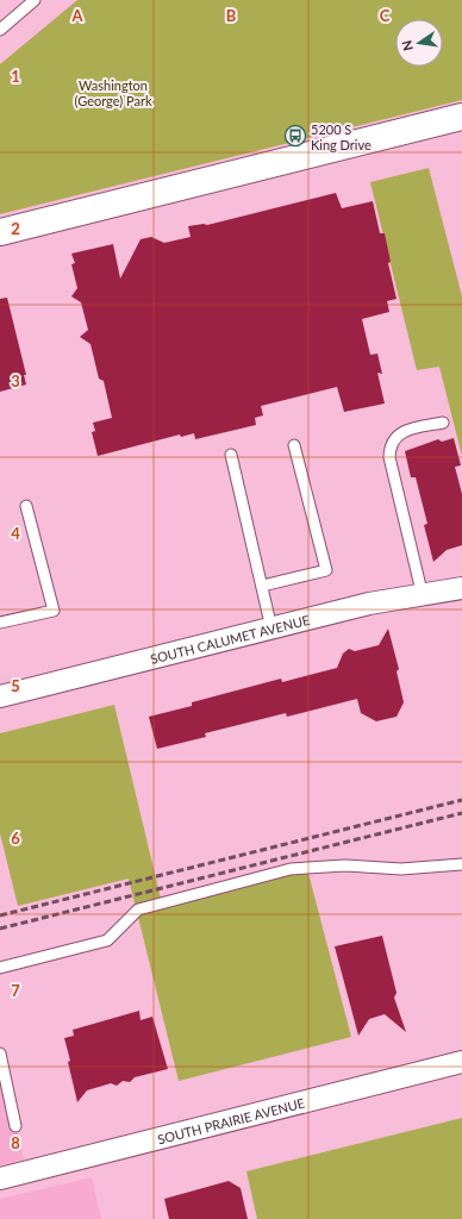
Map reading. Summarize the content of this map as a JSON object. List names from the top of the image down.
{
  "streets": {
    "street": ["SOUTH CALUMET AVENUE", "SOUTH PRAIRIE AVENUE"]
  },
  "parks": ["Washington (George) Park"],
  "places": {
    "bus stop": ["5200 S King Drive"]
  },
  "north": "left",
  "grid": {
    "columns": ["A", "B", "C"],
    "rows": [
      "1",
      "2",
      "3",
      "4",
      "5",
      "6",
      "7",
      "8"
    ]
  }
}
